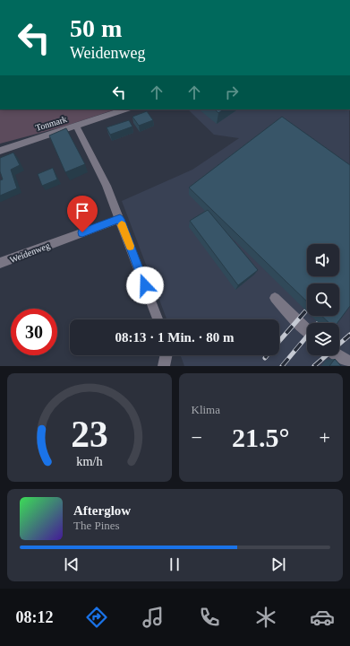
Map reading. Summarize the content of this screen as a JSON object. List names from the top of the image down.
{
  "streets": {
    "street": ["Tonmark", "Weidenweg"]
  },
  "page": {
    "turn": ["50 m", "Weidenweg"],
    "limit": "30",
    "trip": "08:13 · 1 Min. · 80 m",
    "tile": "Klima",
    "heat": ["−", "21.5°", "+"],
    "song": ["Afterglow", "The Pines"],
    "tabs": "08:12",
    "gauge": ["23", "km/h"]
  }
}
